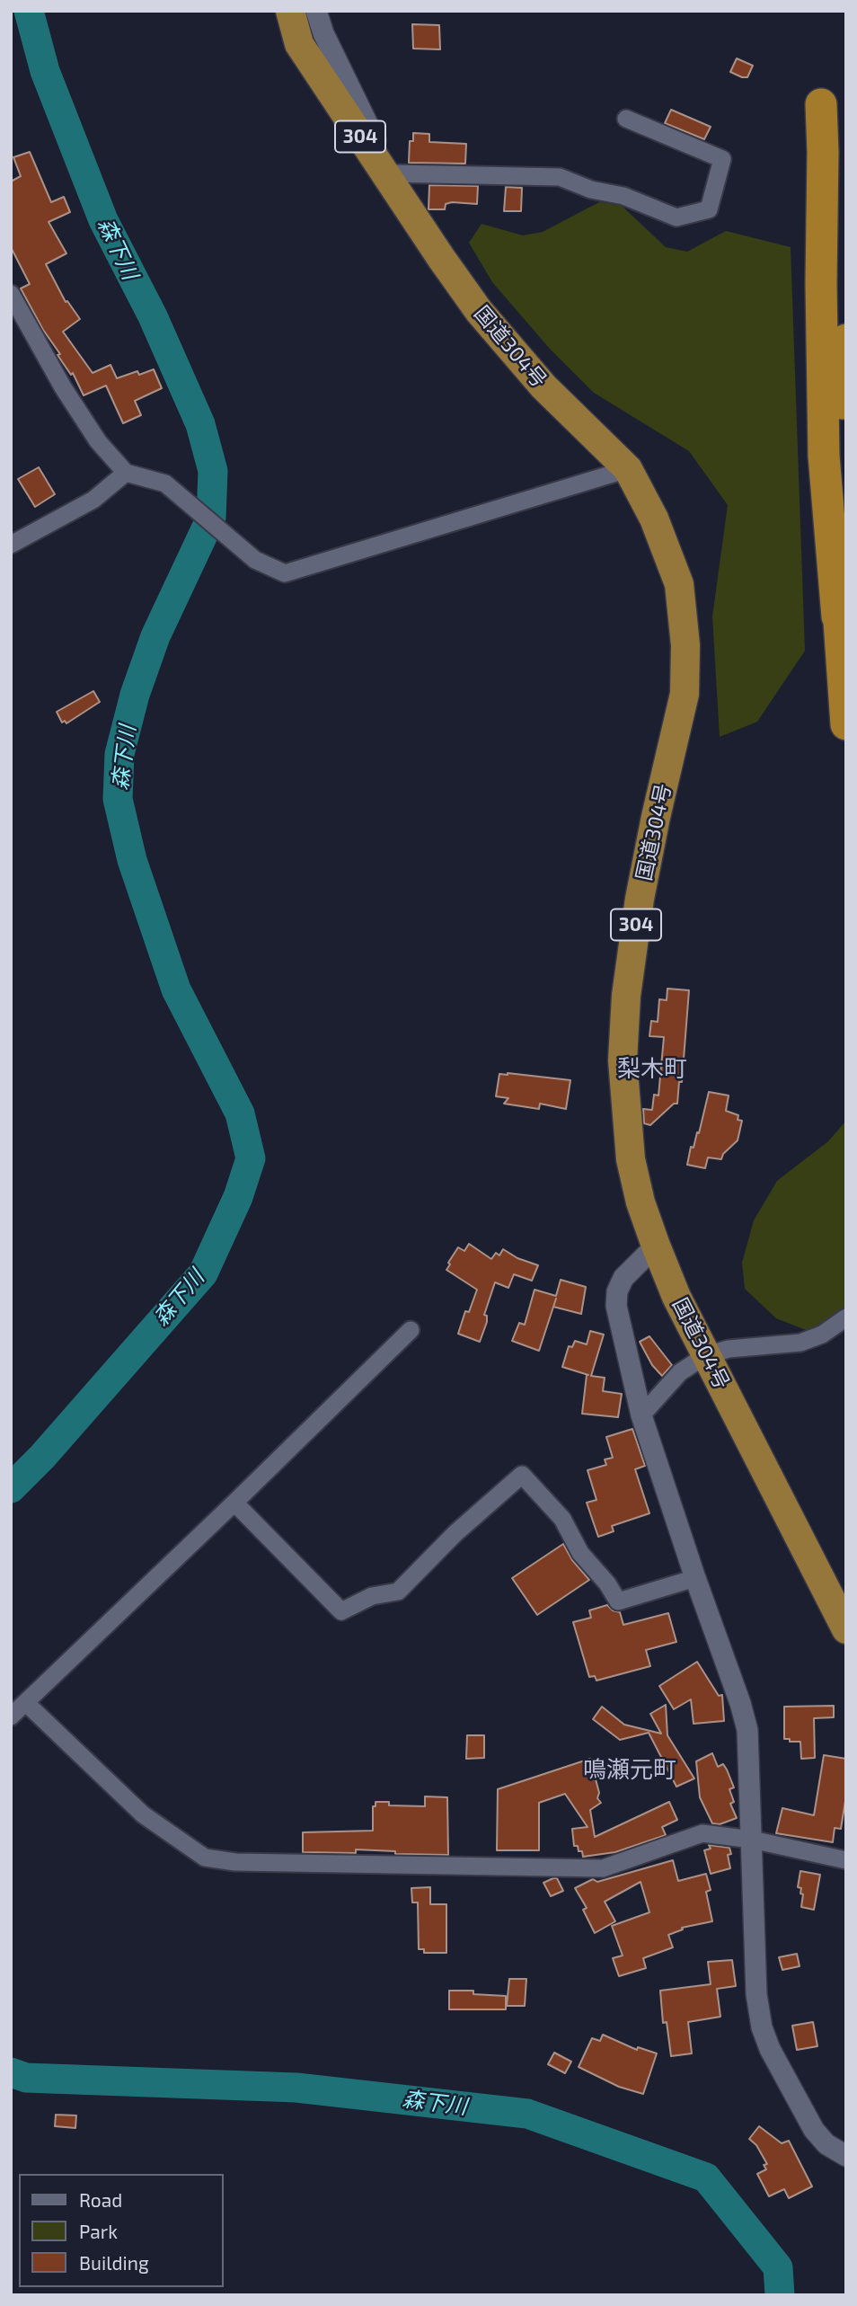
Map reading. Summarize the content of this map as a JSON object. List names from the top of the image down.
{
  "streets": {
    "highway": ["304", "国道304号"]
  },
  "crossings": [
    ["304", "国道304号"]
  ],
  "districts": ["梨木町", "鳴瀬元町"],
  "water": ["森下川"],
  "legend": ["Road", "Park", "Building"]
}
